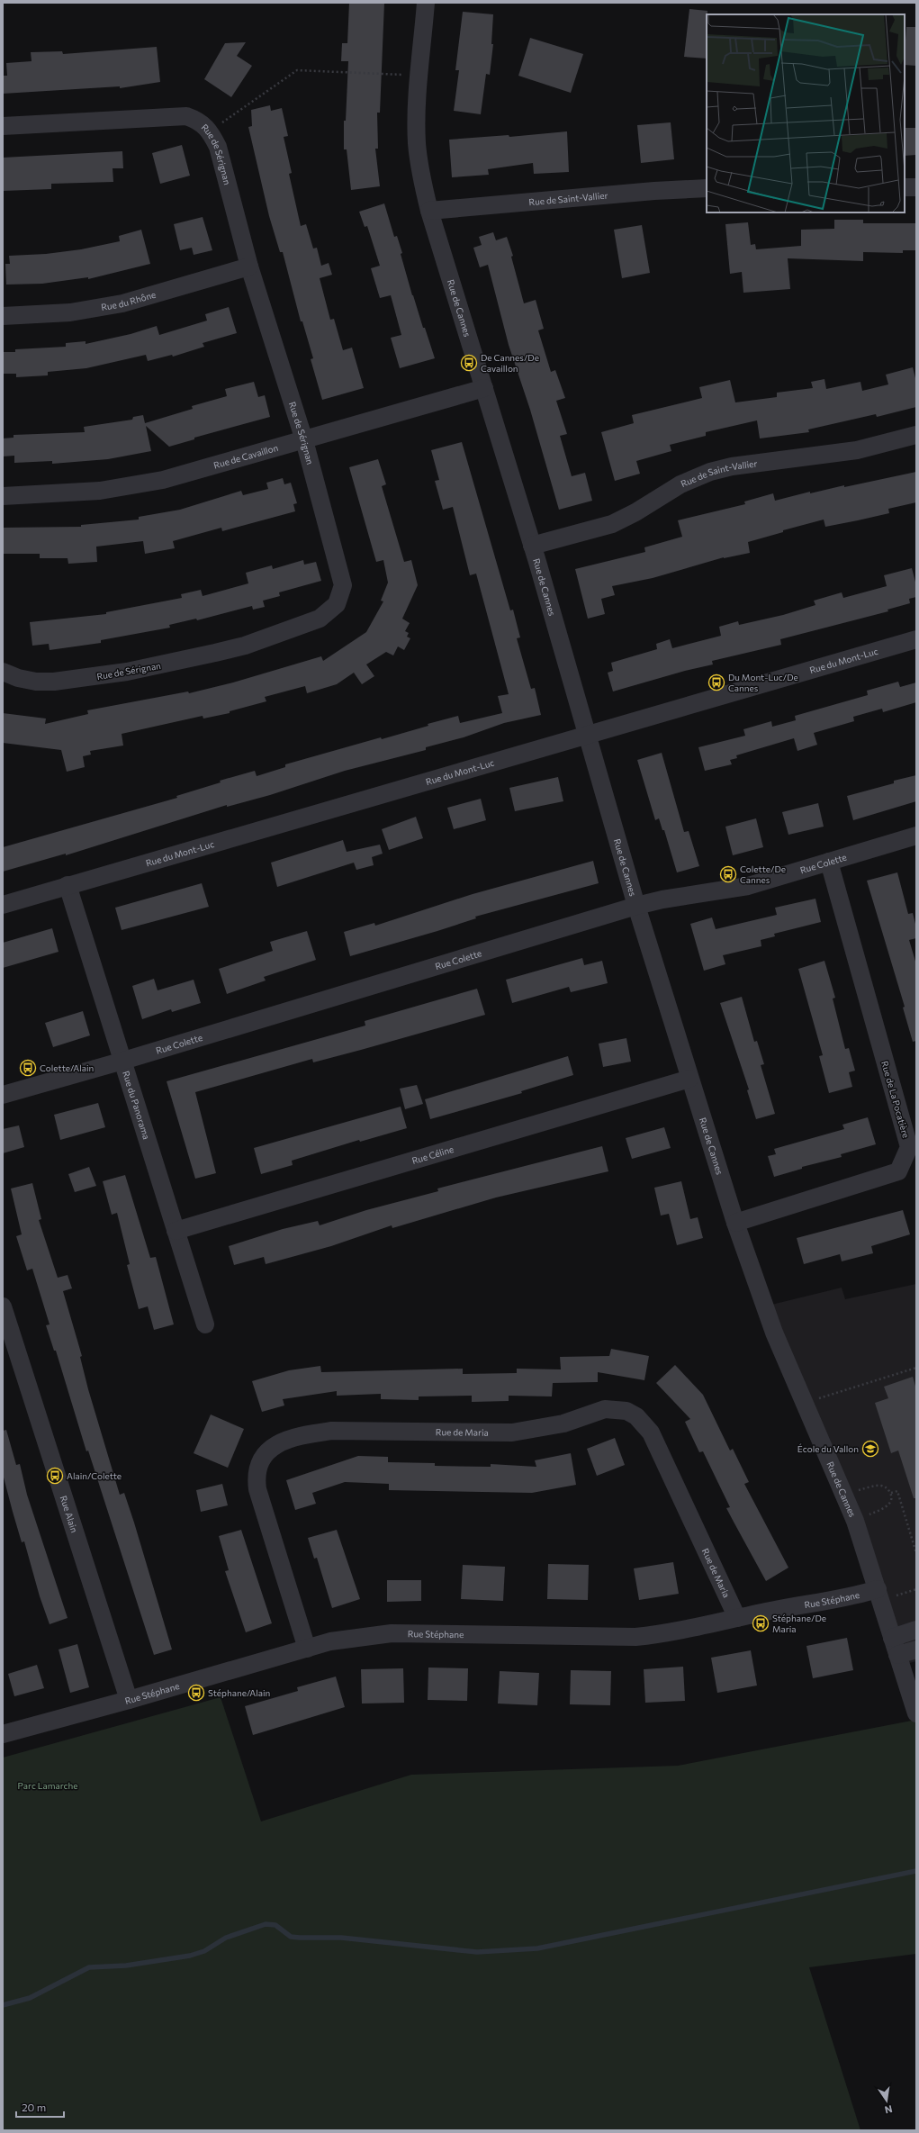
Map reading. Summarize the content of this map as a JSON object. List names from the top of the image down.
{
  "streets": {
    "street": [
      "Rue de Sérignan",
      "Rue de Saint-Vallier",
      "Rue du Rhône",
      "Rue de Cannes",
      "Rue de Cavaillon",
      "Rue du Mont-Luc",
      "Rue Colette",
      "Rue de La Pocatière",
      "Rue du Panorama",
      "Rue Céline",
      "Rue de Maria",
      "Rue Alain",
      "Rue Stéphane"
    ]
  },
  "crossings": [
    ["Rue de Sérignan", "Rue du Rhône"],
    ["Rue de Sérignan", "Rue de Cavaillon"],
    ["Rue de Saint-Vallier", "Rue de Cannes"],
    ["Rue de Cannes", "Rue de Cavaillon"],
    ["Rue de Cannes", "Rue du Mont-Luc"],
    ["Rue de Cannes", "Rue Colette"],
    ["Rue de Cannes", "Rue de La Pocatière"],
    ["Rue de Cannes", "Rue Céline"],
    ["Rue de Cannes", "Rue Stéphane"],
    ["Rue du Mont-Luc", "Rue du Panorama"],
    ["Rue Colette", "Rue de La Pocatière"],
    ["Rue Colette", "Rue du Panorama"],
    ["Rue du Panorama", "Rue Céline"],
    ["Rue de Maria", "Rue Stéphane"],
    ["Rue Alain", "Rue Stéphane"]
  ],
  "parks": ["Parc Lamarche"],
  "places": {
    "bus stop": [
      "De Cannes/De Cavaillon",
      "Du Mont-Luc/De Cannes",
      "Colette/De Cannes",
      "Colette/Alain",
      "Alain/Colette",
      "Stéphane/De Maria",
      "Stéphane/Alain"
    ],
    "school or university": ["École du Vallon"]
  },
  "scale_bar": "20 m",
  "north": "bottom"
}
